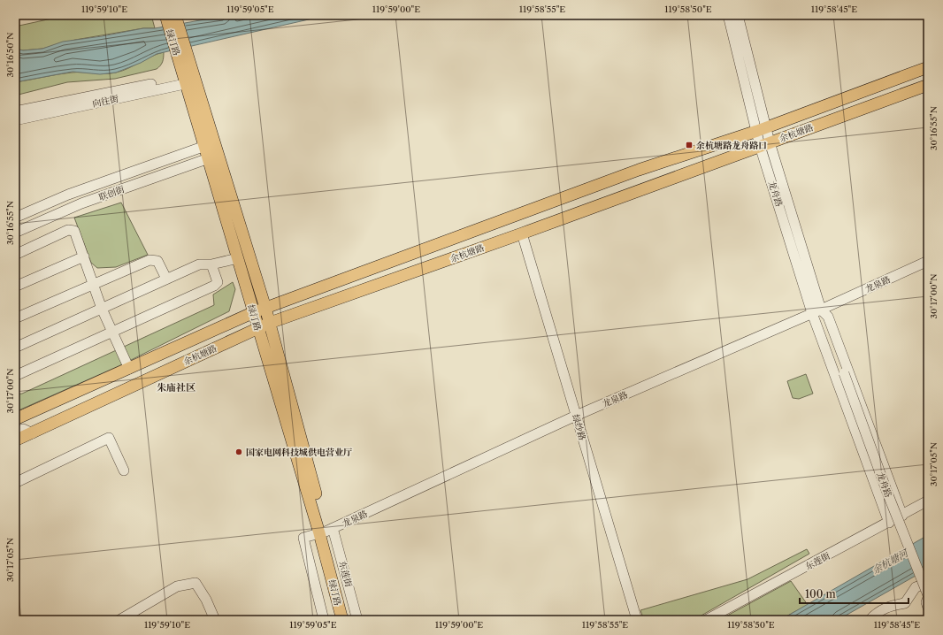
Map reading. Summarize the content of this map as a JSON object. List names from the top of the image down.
{
  "streets": {
    "main road": ["绿汀路", "余杭塘路"],
    "street": [
      "向往街",
      "联创街",
      "龙舟路",
      "龙泉路",
      "绿纱路",
      "东莲街"
    ]
  },
  "crossings": [
    ["绿汀路", "向往街"],
    ["绿汀路", "余杭塘路"],
    ["绿汀路", "联创街"],
    ["绿汀路", "龙泉路"],
    ["绿汀路", "东莲街"],
    ["余杭塘路", "龙舟路"],
    ["余杭塘路", "绿纱路"],
    ["龙舟路", "龙泉路"],
    ["龙舟路", "东莲街"],
    ["龙泉路", "绿纱路"],
    ["龙泉路", "东莲街"]
  ],
  "districts": ["朱庙社区"],
  "water": ["余杭塘河"],
  "places": {
    "transit": ["余杭塘路龙舟路口"],
    "other": ["国家电网科技城供电营业厅"]
  },
  "scale_bar": "100 m",
  "coordinates": [
    "119°59'10\"E",
    "119°59'05\"E",
    "119°59'00\"E",
    "119°58'55\"E",
    "119°58'50\"E",
    "119°58'45\"E",
    "30°16'50\"N",
    "30°16'55\"N",
    "30°17'00\"N",
    "30°17'05\"N"
  ]
}
